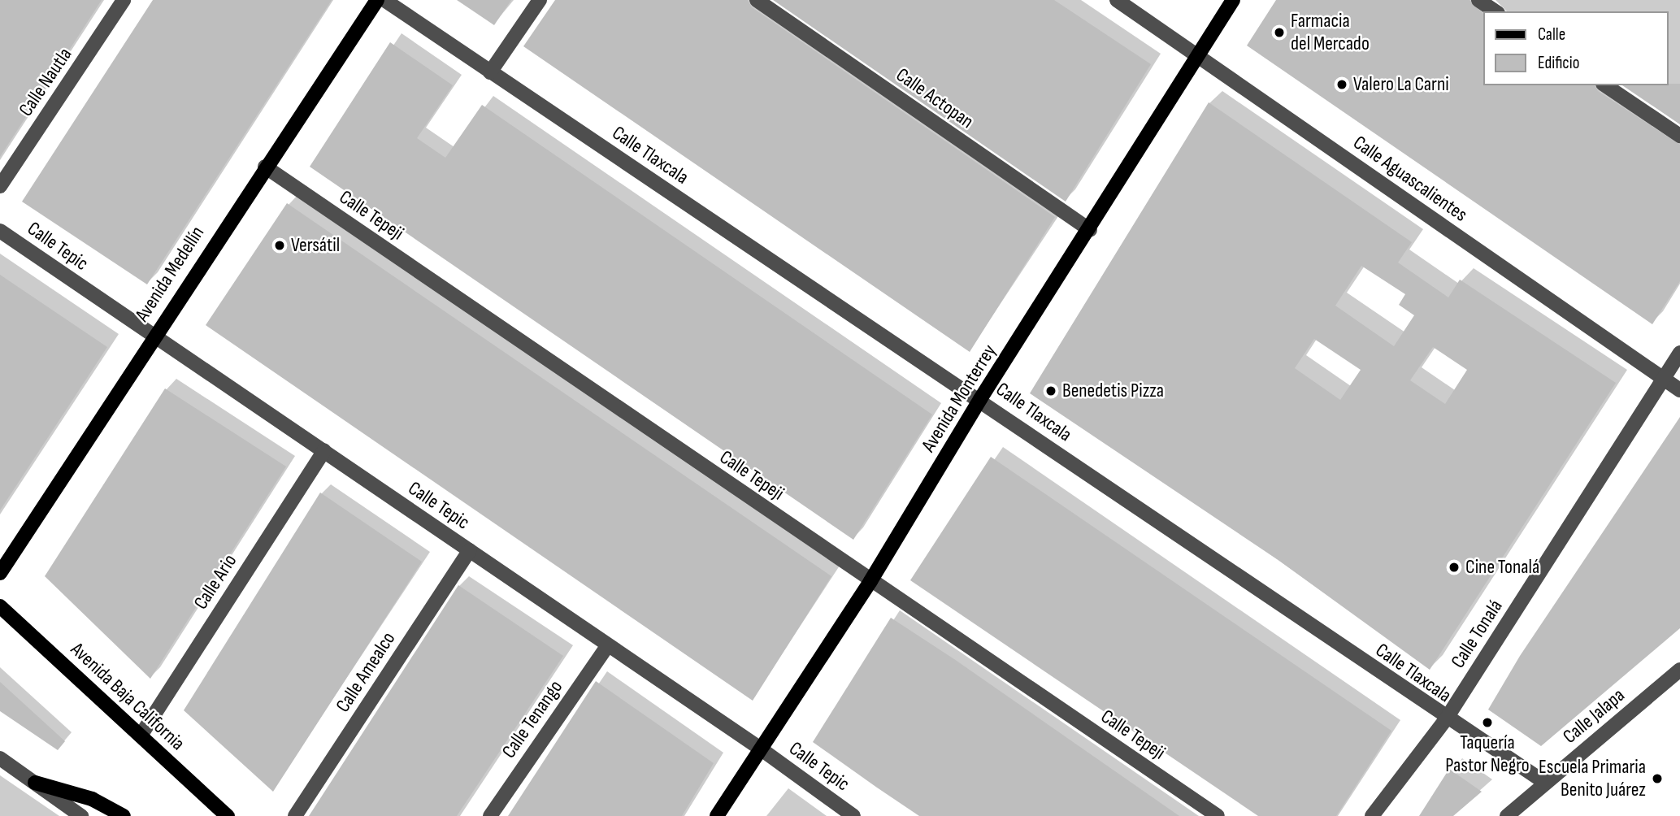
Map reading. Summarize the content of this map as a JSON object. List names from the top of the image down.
{
  "streets": {
    "main road": ["Avenida Medellín", "Avenida Monterrey", "Avenida Baja California"],
    "street": [
      "Calle Nautla",
      "Calle Actopan",
      "Calle Tlaxcala",
      "Calle Aguascalientes",
      "Calle Tepeji",
      "Calle Tepic",
      "Calle Ario",
      "Calle Tonalá",
      "Calle Amealco",
      "Calle Jalapa",
      "Calle Tenango"
    ]
  },
  "crossings": [
    ["Calle Actopan", "Avenida Monterrey"],
    ["Calle Tlaxcala", "Avenida Monterrey"],
    ["Calle Tlaxcala", "Calle Tonalá"],
    ["Calle Tlaxcala", "Calle Jalapa"],
    ["Calle Aguascalientes", "Avenida Monterrey"],
    ["Calle Aguascalientes", "Calle Tonalá"],
    ["Calle Tepeji", "Avenida Medellín"],
    ["Calle Tepeji", "Avenida Monterrey"],
    ["Calle Tepic", "Avenida Medellín"],
    ["Calle Tepic", "Avenida Monterrey"],
    ["Calle Tepic", "Calle Ario"],
    ["Calle Tepic", "Calle Amealco"],
    ["Calle Tepic", "Calle Tenango"],
    ["Calle Ario", "Avenida Baja California"]
  ],
  "places": [
    "Farmacia del Mercado",
    "Valero La Carni",
    "Versátil",
    "Benedetis Pizza",
    "Cine Tonalá",
    "Taquería Pastor Negro",
    "Escuela Primaria Benito Juárez"
  ],
  "legend": ["Calle", "Edificio"]
}
